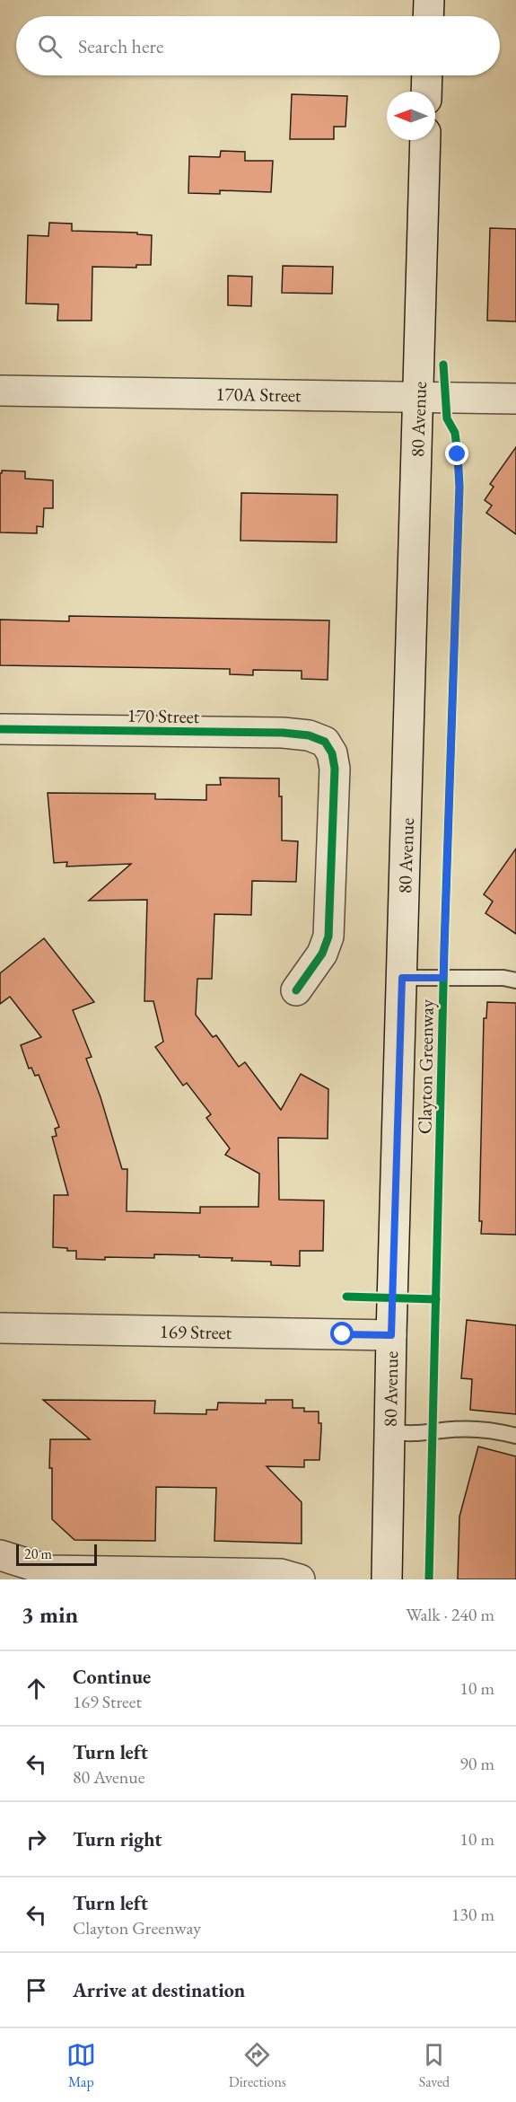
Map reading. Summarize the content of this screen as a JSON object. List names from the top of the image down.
{
  "streets": {
    "street": [
      "170A Street",
      "80 Avenue",
      "170 Street",
      "169 Street"
    ],
    "cycle path": ["Clayton Greenway"]
  },
  "crossings": [
    ["170A Street", "80 Avenue"],
    ["80 Avenue", "169 Street"]
  ],
  "scale_bar": "20 m",
  "north": "left",
  "page": {
    "search": "Search here",
    "scale": "20 m",
    "heading": ["3 min", "Walk · 240 m"],
    "list": [
      ["Continue", "169 Street", "10 m"],
      ["Turn left", "80 Avenue", "90 m"],
      ["Turn right", "10 m"],
      ["Turn left", "Clayton Greenway", "130 m"],
      "Arrive at destination"
    ],
    "nav": ["Map", "Directions", "Saved"]
  }
}
